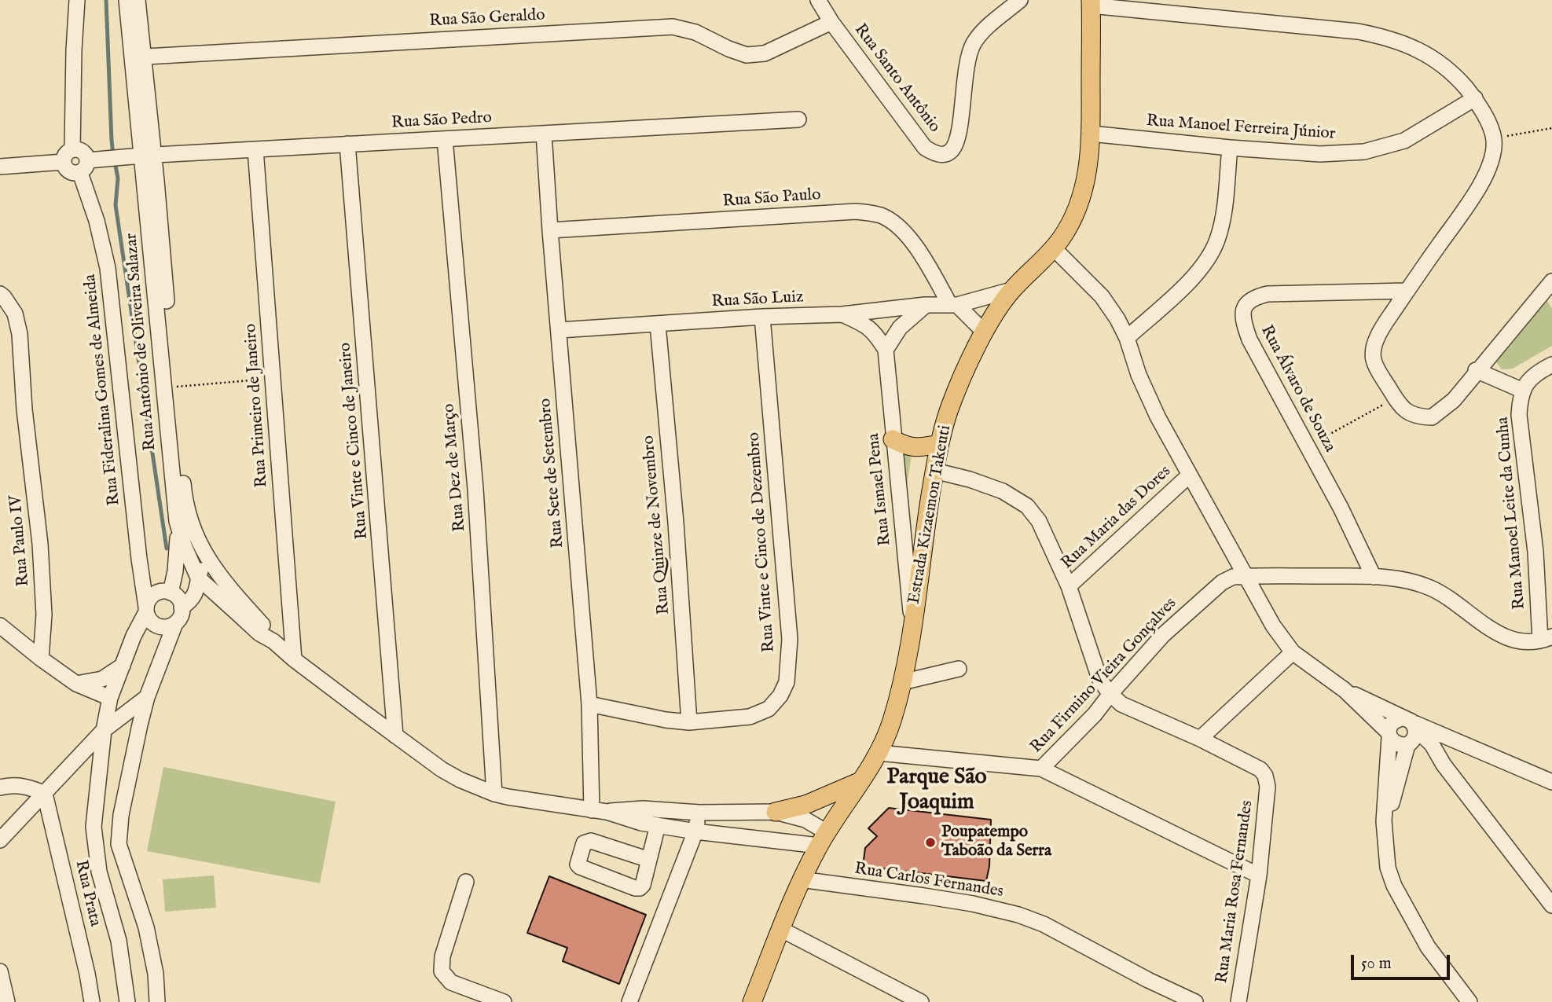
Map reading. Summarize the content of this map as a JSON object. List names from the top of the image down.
{
  "streets": {
    "main road": ["Estrada Kizaemon Takeuti"],
    "street": [
      "Rua São Geraldo",
      "Rua Santo Antônio",
      "Rua São Pedro",
      "Rua Manoel Ferreira Júnior",
      "Rua São Paulo",
      "Rua São Luiz",
      "Rua Antônio de Oliveira Salazar",
      "Rua Álvaro de Souza",
      "Rua Fideralina Gomes de Almeida",
      "Rua Primeiro de Janeiro",
      "Rua Vinte e Cinco de Janeiro",
      "Rua Dez de Março",
      "Rua Sete de Setembro",
      "Rua Ismael Pena",
      "Rua Manoel Leite da Cunha",
      "Rua Maria das Dores",
      "Rua Quinze de Novembro",
      "Rua Paulo IV",
      "Rua Vinte e Cinco de Dezembro",
      "Rua Firmino Vieira Gonçalves",
      "Rua Carlos Fernandes",
      "Rua Maria Rosa Fernandes",
      "Rua Prata"
    ]
  },
  "crossings": [
    ["Rua São Geraldo", "Rua Santo Antônio"],
    ["Rua São Geraldo", "Rua Antônio de Oliveira Salazar"],
    ["Rua São Pedro", "Rua Antônio de Oliveira Salazar"],
    ["Rua São Pedro", "Rua Fideralina Gomes de Almeida"],
    ["Rua São Pedro", "Rua Primeiro de Janeiro"],
    ["Rua São Pedro", "Rua Vinte e Cinco de Janeiro"],
    ["Rua São Pedro", "Rua Dez de Março"],
    ["Rua São Pedro", "Rua Sete de Setembro"],
    ["Rua Manoel Ferreira Júnior", "Estrada Kizaemon Takeuti"],
    ["Rua São Paulo", "Rua São Luiz"],
    ["Rua São Paulo", "Rua Sete de Setembro"],
    ["Rua São Luiz", "Rua Sete de Setembro"],
    ["Rua São Luiz", "Estrada Kizaemon Takeuti"],
    ["Rua São Luiz", "Rua Quinze de Novembro"],
    ["Rua São Luiz", "Rua Vinte e Cinco de Dezembro"],
    ["Rua Antônio de Oliveira Salazar", "Rua Primeiro de Janeiro"],
    ["Rua Antônio de Oliveira Salazar", "Rua Vinte e Cinco de Janeiro"],
    ["Rua Antônio de Oliveira Salazar", "Rua Dez de Março"],
    ["Rua Antônio de Oliveira Salazar", "Rua Sete de Setembro"],
    ["Rua Antônio de Oliveira Salazar", "Estrada Kizaemon Takeuti"],
    ["Rua Álvaro de Souza", "Rua Firmino Vieira Gonçalves"],
    ["Rua Sete de Setembro", "Rua Vinte e Cinco de Dezembro"],
    ["Rua Ismael Pena", "Estrada Kizaemon Takeuti"],
    ["Rua Manoel Leite da Cunha", "Rua Firmino Vieira Gonçalves"],
    ["Estrada Kizaemon Takeuti", "Rua Firmino Vieira Gonçalves"],
    ["Estrada Kizaemon Takeuti", "Rua Carlos Fernandes"],
    ["Estrada Kizaemon Takeuti", "Rua Maria Rosa Fernandes"],
    ["Rua Maria das Dores", "Rua Maria Rosa Fernandes"],
    ["Rua Quinze de Novembro", "Rua Vinte e Cinco de Dezembro"],
    ["Rua Firmino Vieira Gonçalves", "Rua Maria Rosa Fernandes"]
  ],
  "districts": ["Parque São Joaquim"],
  "places": ["Poupatempo Taboão da Serra"],
  "scale_bar": "50 m"
}
